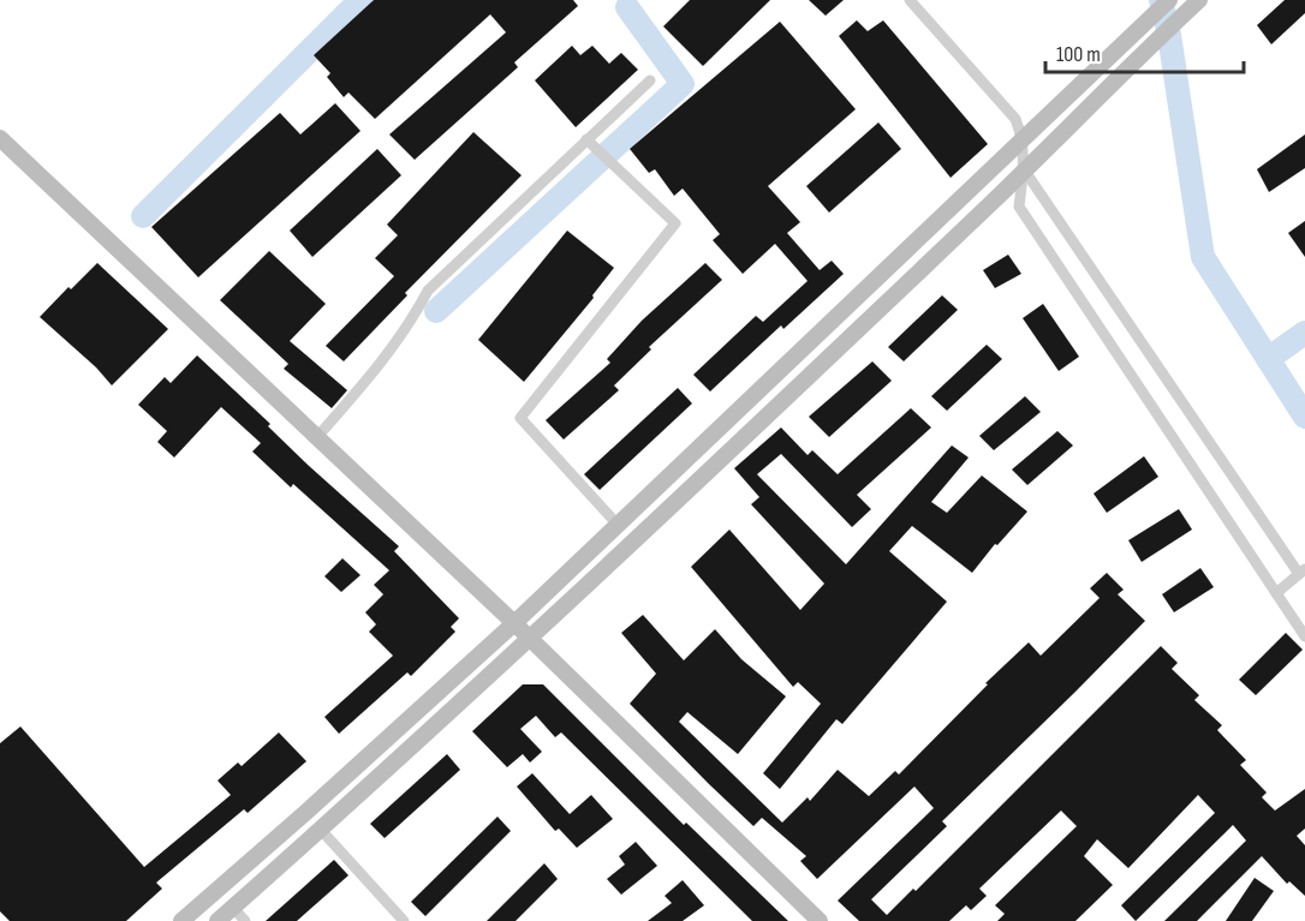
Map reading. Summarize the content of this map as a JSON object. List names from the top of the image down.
{
  "scale_bar": "100 m"
}
